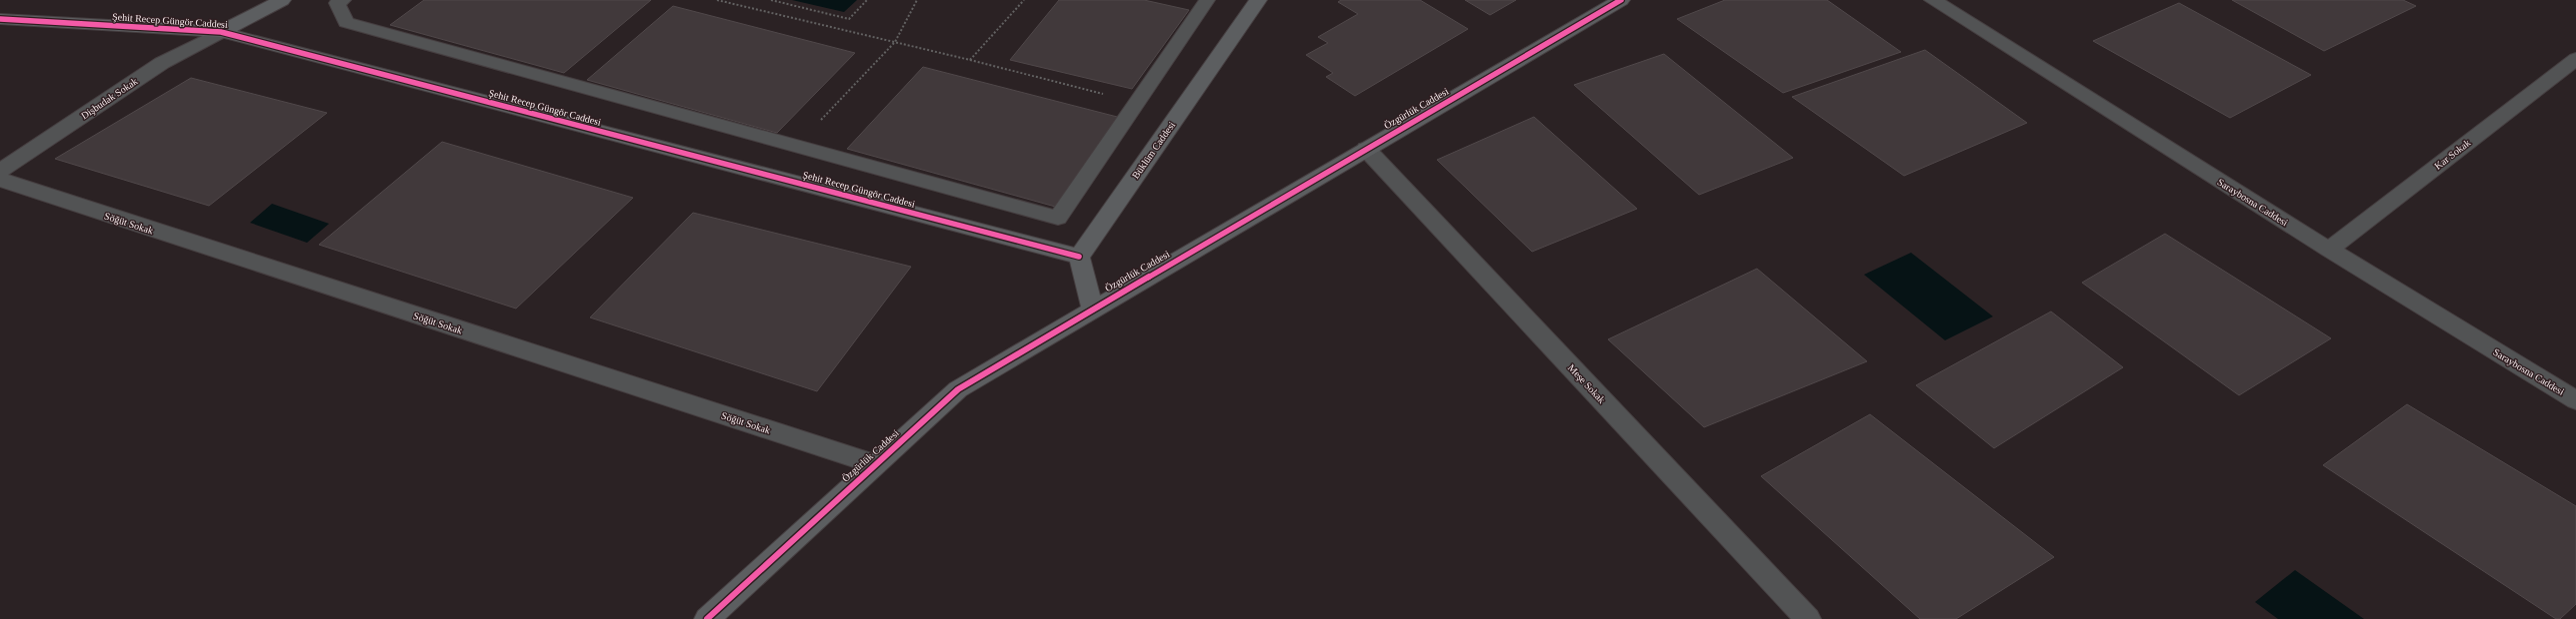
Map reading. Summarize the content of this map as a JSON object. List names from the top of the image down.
{
  "streets": {
    "street": [
      "Şehit Recep Güngör Caddesi",
      "Dişbudak Sokak",
      "Özgürlük Caddesi",
      "Büklüm Caddesi",
      "Kar Sokak",
      "Saraybosna Caddesi",
      "Söğüt Sokak",
      "Meşe Sokak"
    ]
  },
  "crossings": [
    ["Şehit Recep Güngör Caddesi", "Dişbudak Sokak"],
    ["Şehit Recep Güngör Caddesi", "Büklüm Caddesi"],
    ["Özgürlük Caddesi", "Söğüt Sokak"],
    ["Özgürlük Caddesi", "Meşe Sokak"],
    ["Kar Sokak", "Saraybosna Caddesi"]
  ]
}
